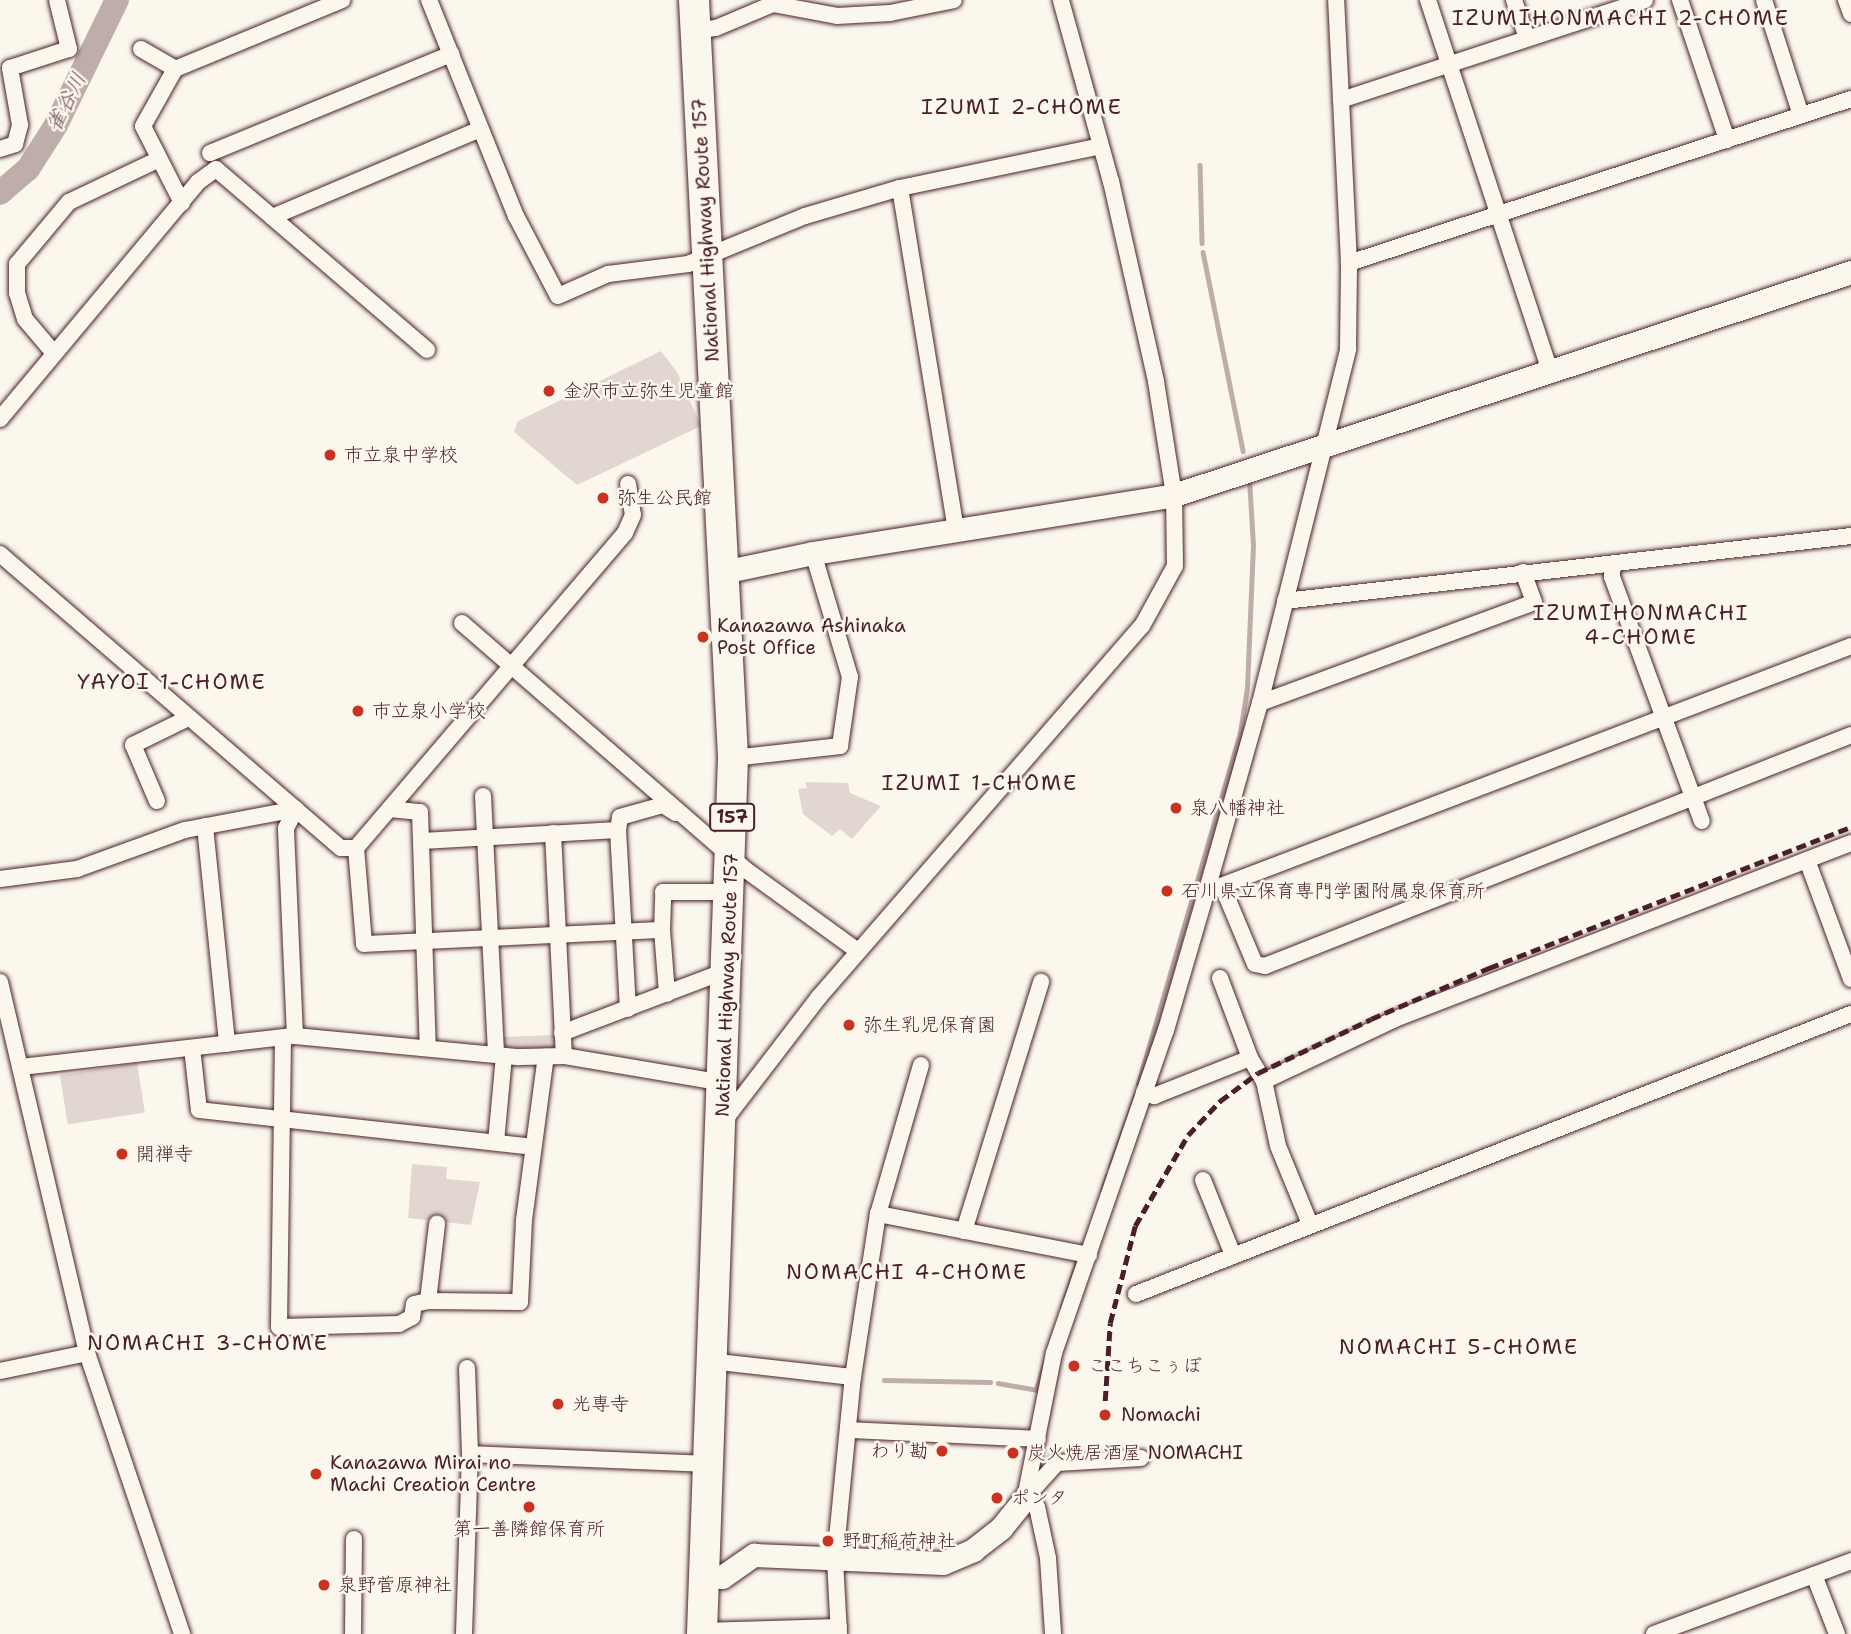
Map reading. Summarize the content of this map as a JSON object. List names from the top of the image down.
{
  "streets": {
    "highway": ["National Highway Route 157", "157"]
  },
  "districts": [
    "IZUMIHONMACHI 2-CHOME",
    "IZUMI 2-CHOME",
    "IZUMIHONMACHI 4-CHOME",
    "YAYOI 1-CHOME",
    "IZUMI 1-CHOME",
    "NOMACHI 4-CHOME",
    "NOMACHI 3-CHOME",
    "NOMACHI 5-CHOME"
  ],
  "water": ["雀谷川"],
  "places": [
    "金沢市立弥生児童館",
    "市立泉中学校",
    "弥生公民館",
    "Kanazawa Ashinaka Post Office",
    "市立泉小学校",
    "泉八幡神社",
    "石川県立保育専門学園附属泉保育所",
    "弥生乳児保育園",
    "開禅寺",
    "ここちこぅぼ",
    "光専寺",
    "Nomachi",
    "わり勘",
    "炭火焼居酒屋 NOMACHI",
    "Kanazawa Mirai no Machi Creation Centre",
    "ポンタ",
    "第一善隣館保育所",
    "野町稲荷神社",
    "泉野菅原神社"
  ]
}
